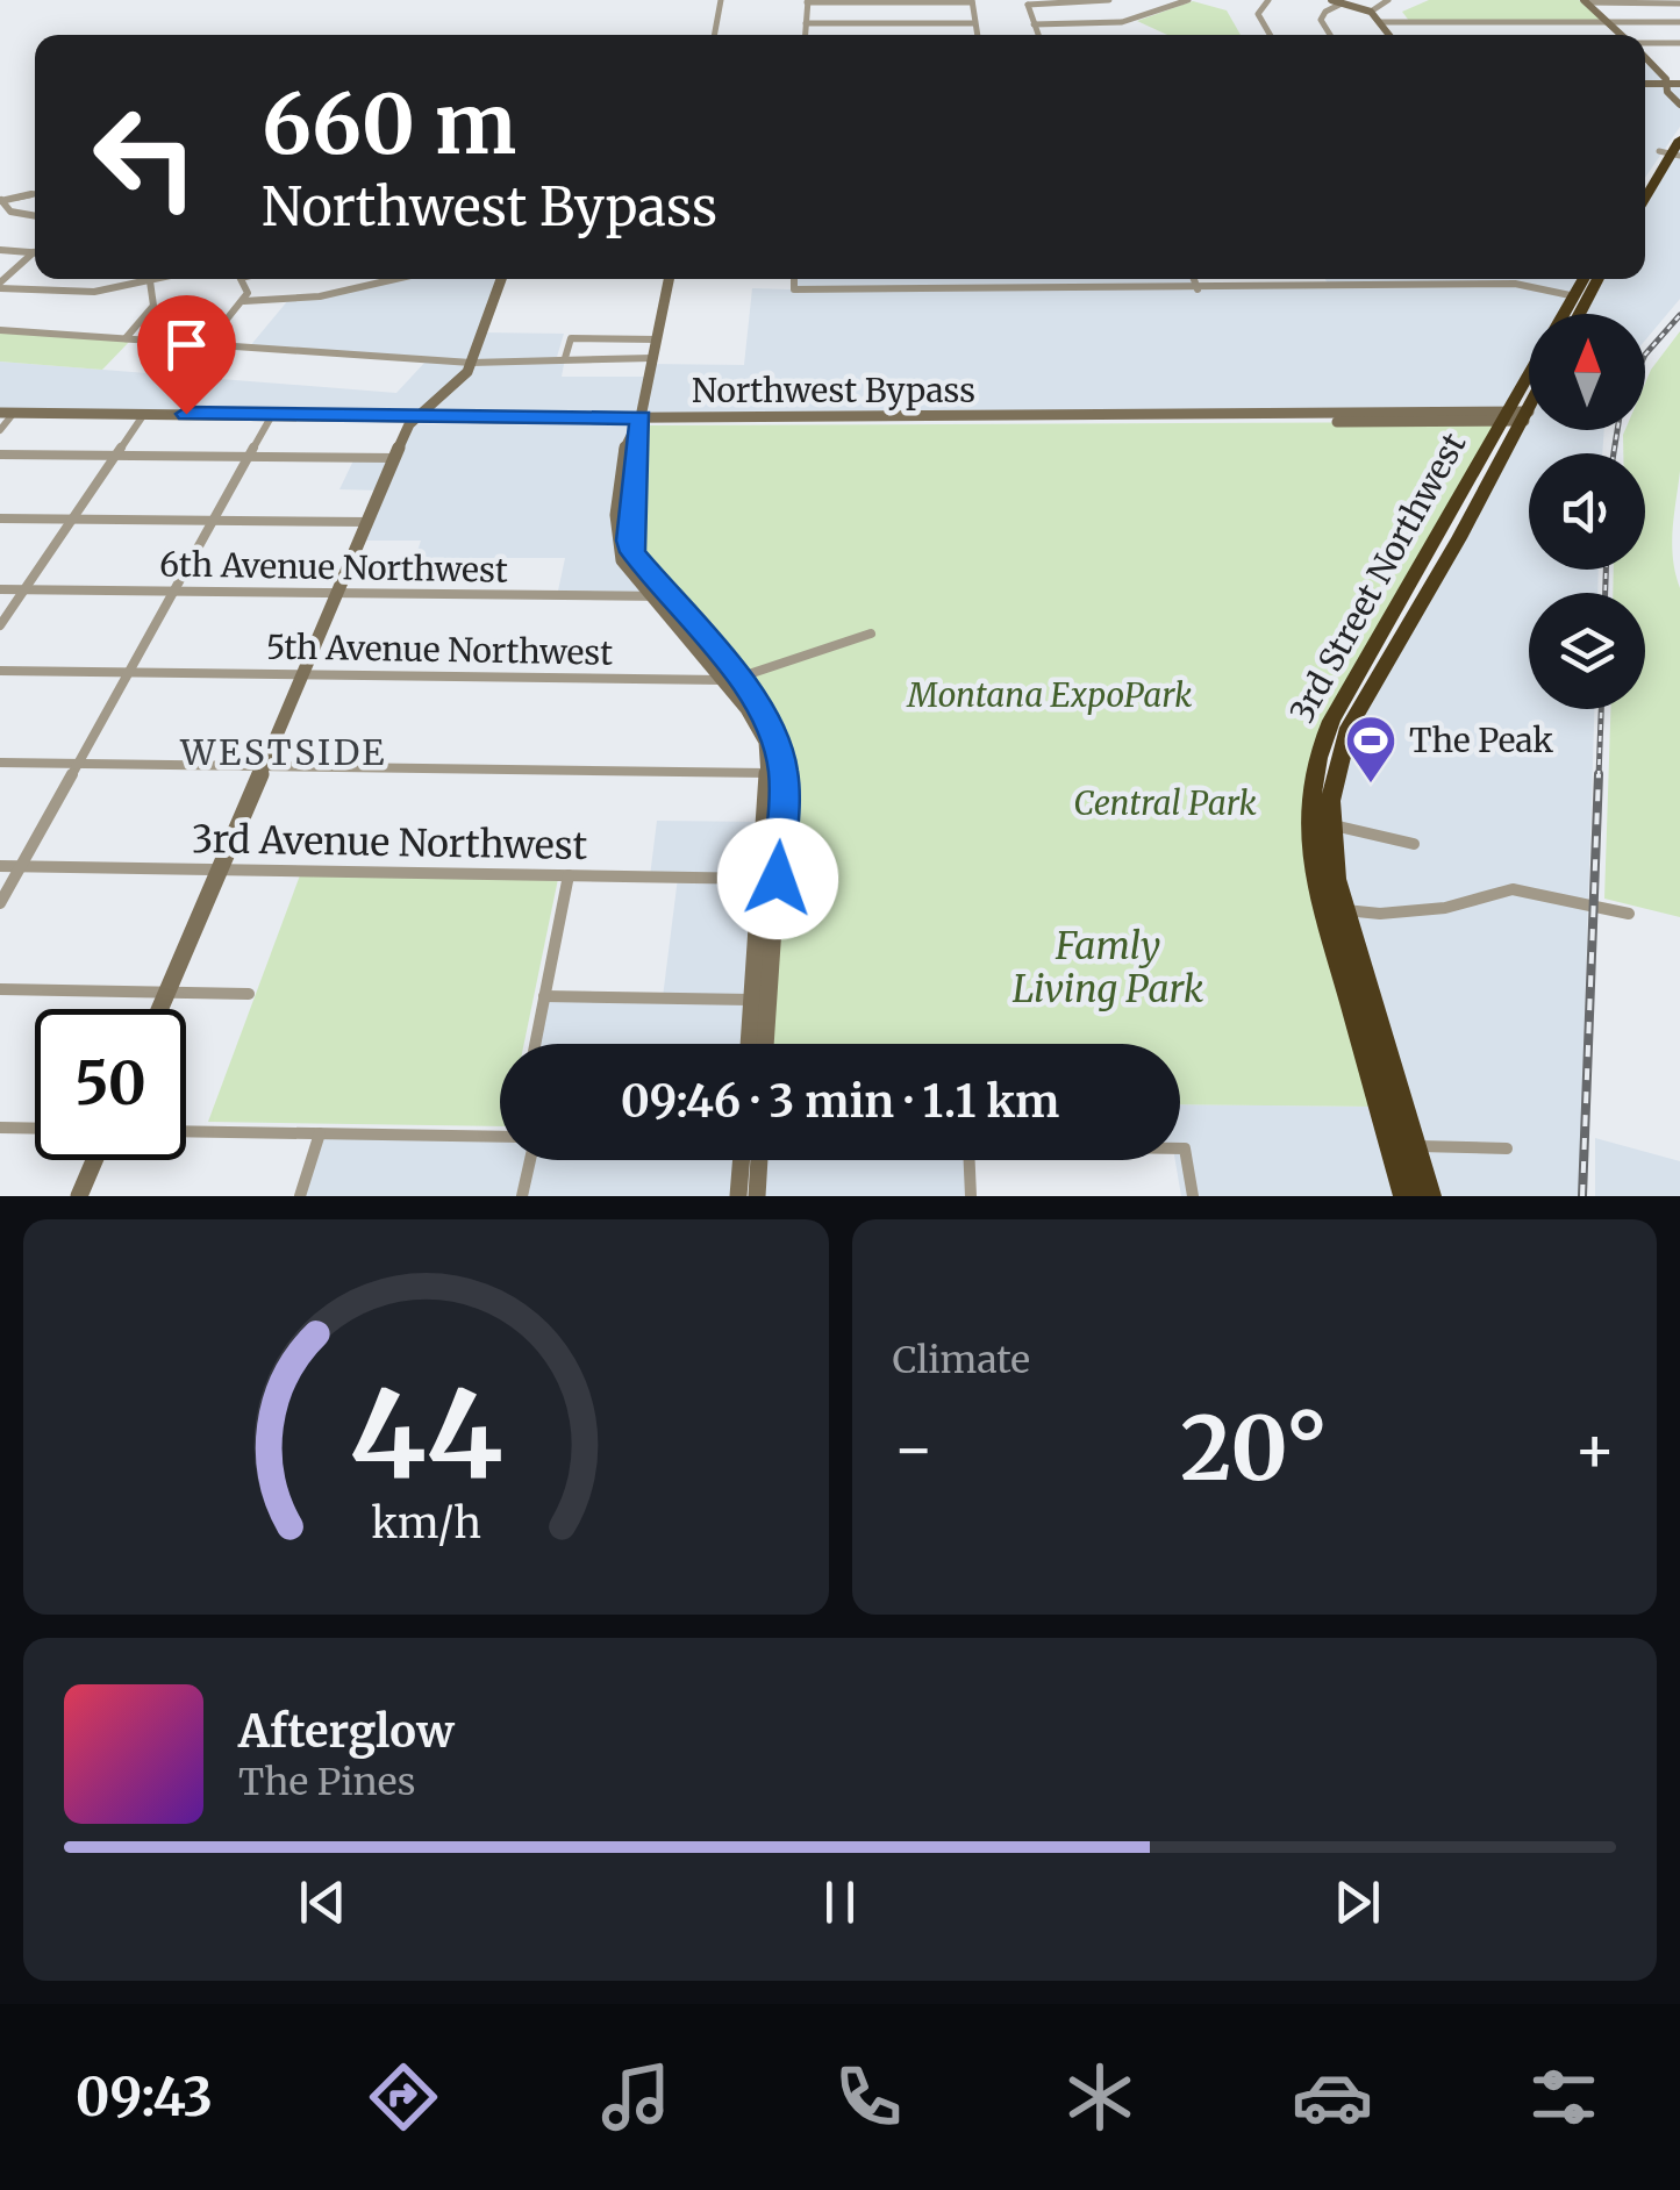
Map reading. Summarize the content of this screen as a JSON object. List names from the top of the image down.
{
  "streets": {
    "highway": ["3rd Street Northwest"],
    "main road": ["Northwest Bypass"],
    "street": ["6th Avenue Northwest", "5th Avenue Northwest", "3rd Avenue Northwest"]
  },
  "crossings": [
    ["Northwest Bypass", "3rd Street Northwest"]
  ],
  "districts": ["WESTSIDE"],
  "parks": ["Montana ExpoPark", "Central Park", "Famly Living Park"],
  "places": {
    "sports": ["The Peak"]
  },
  "north": "top",
  "page": {
    "turn": ["660 m", "Northwest Bypass"],
    "limit": "50",
    "trip": "09:46 · 3 min · 1.1 km",
    "tile": "Climate",
    "heat": ["−", "20°", "+"],
    "song": ["Afterglow", "The Pines"],
    "tabs": "09:43",
    "gauge": ["44", "km/h"]
  }
}
